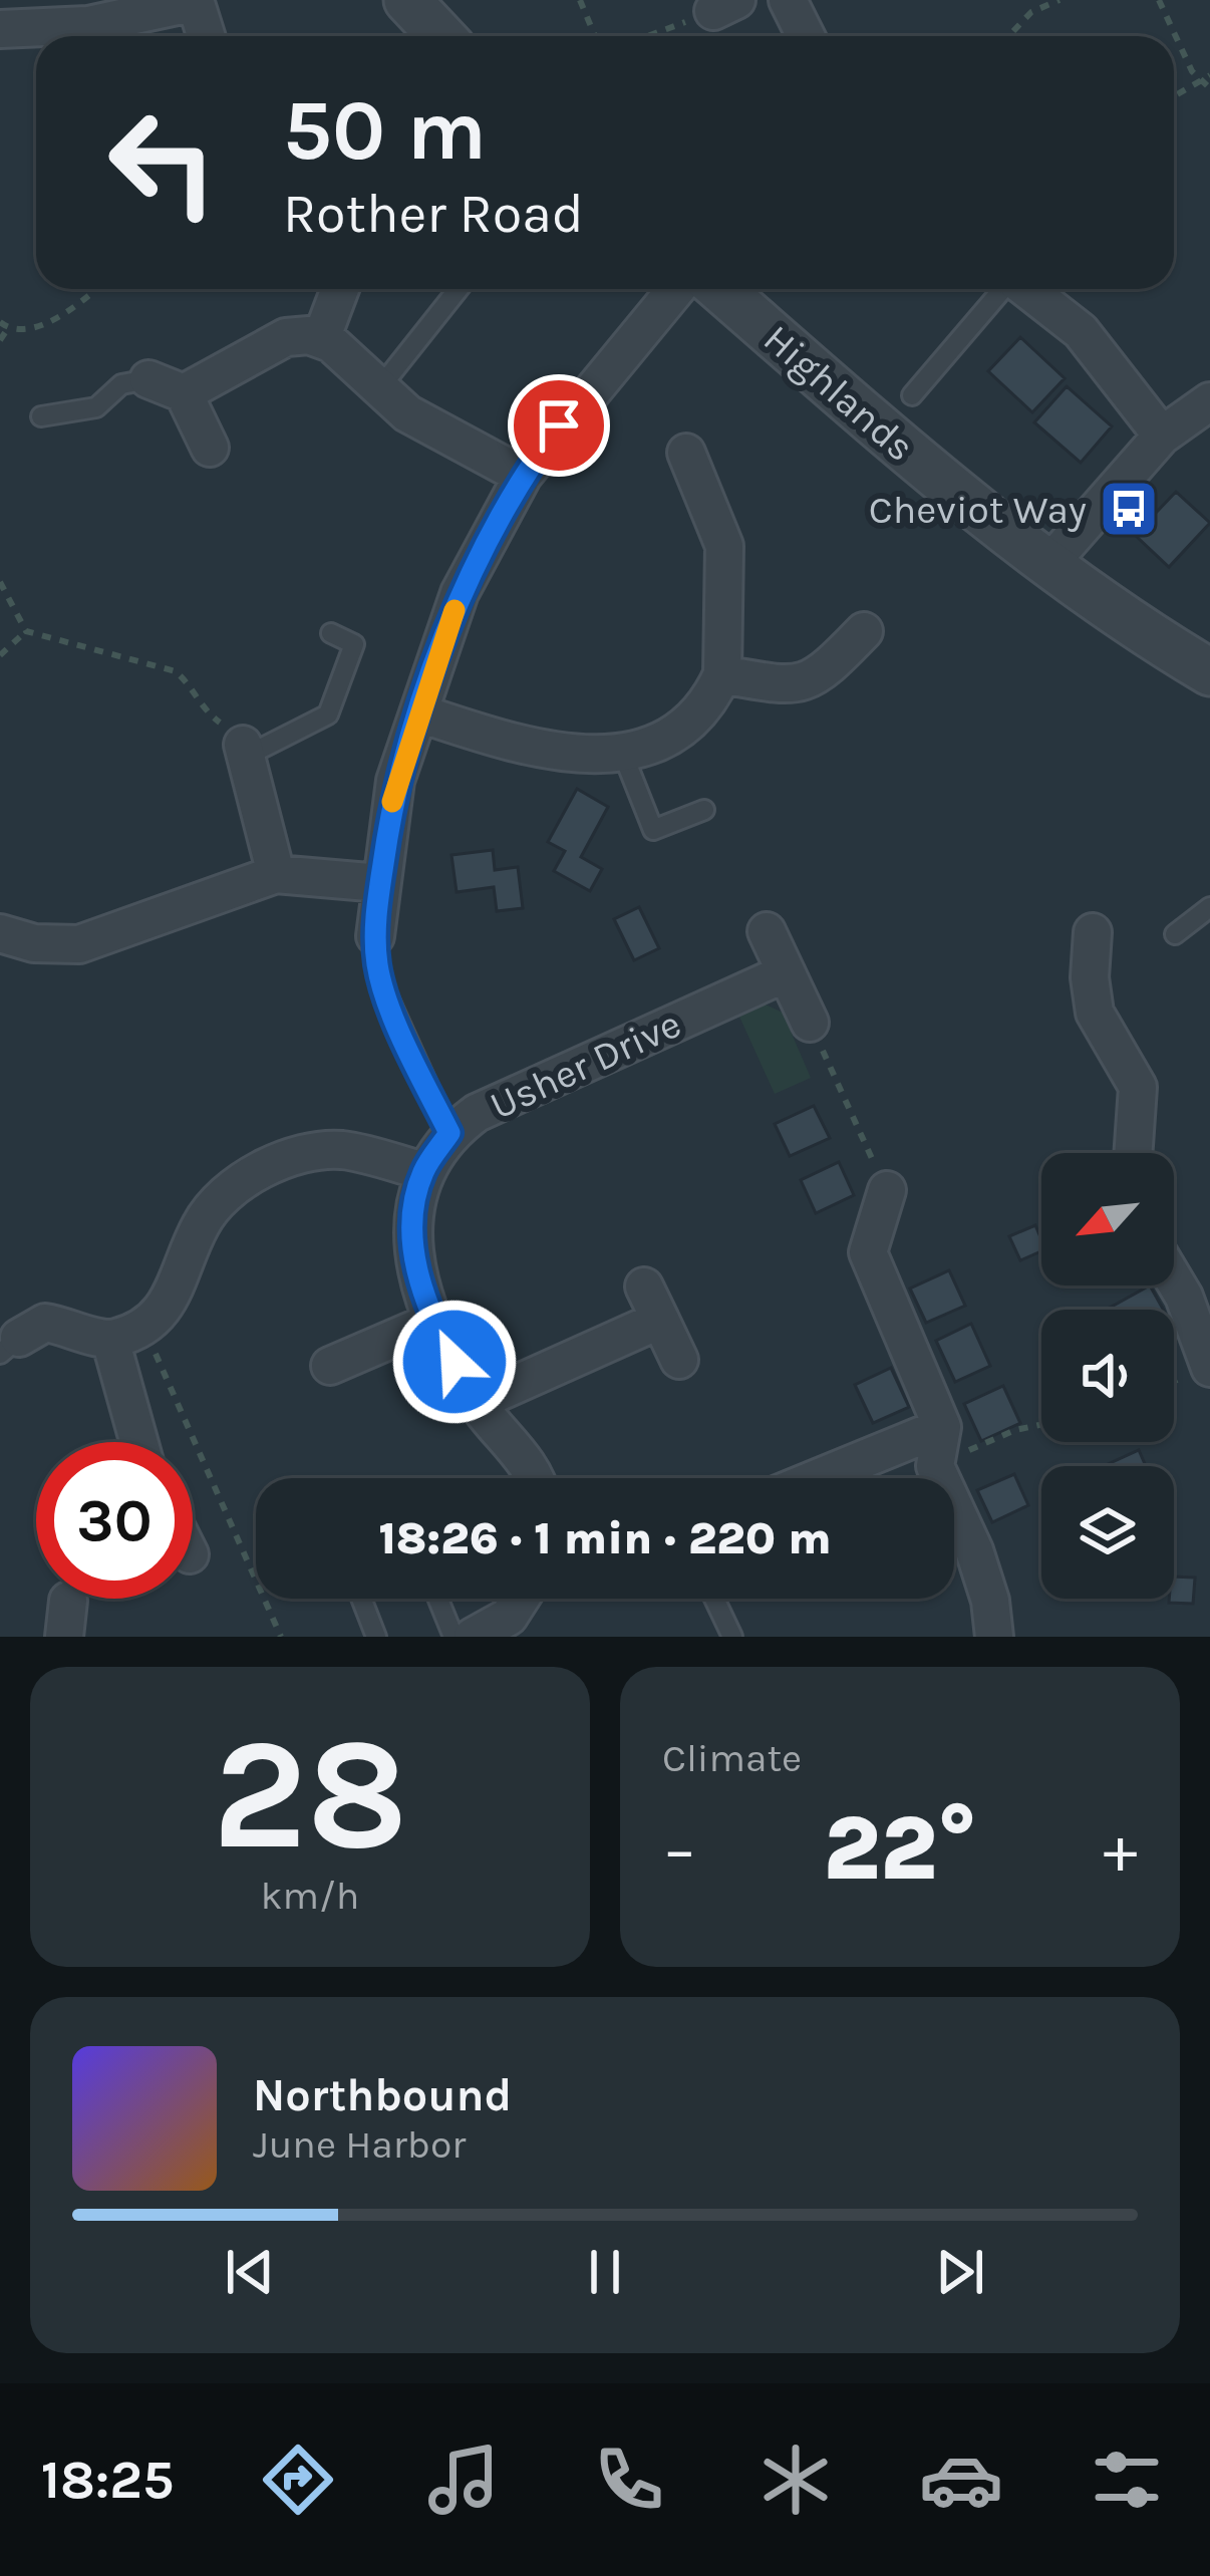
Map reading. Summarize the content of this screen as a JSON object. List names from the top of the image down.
{
  "streets": {
    "street": ["Highlands", "Usher Drive"]
  },
  "places": {
    "bus stop": ["Cheviot Way"]
  },
  "north": "bottom left",
  "page": {
    "turn": ["50 m", "Rother Road"],
    "limit": "30",
    "trip": "18:26 · 1 min · 220 m",
    "tile": [
      ["28", "km/h"],
      "Climate"
    ],
    "heat": ["−", "22°", "+"],
    "song": ["Northbound", "June Harbor"],
    "tabs": "18:25"
  }
}
